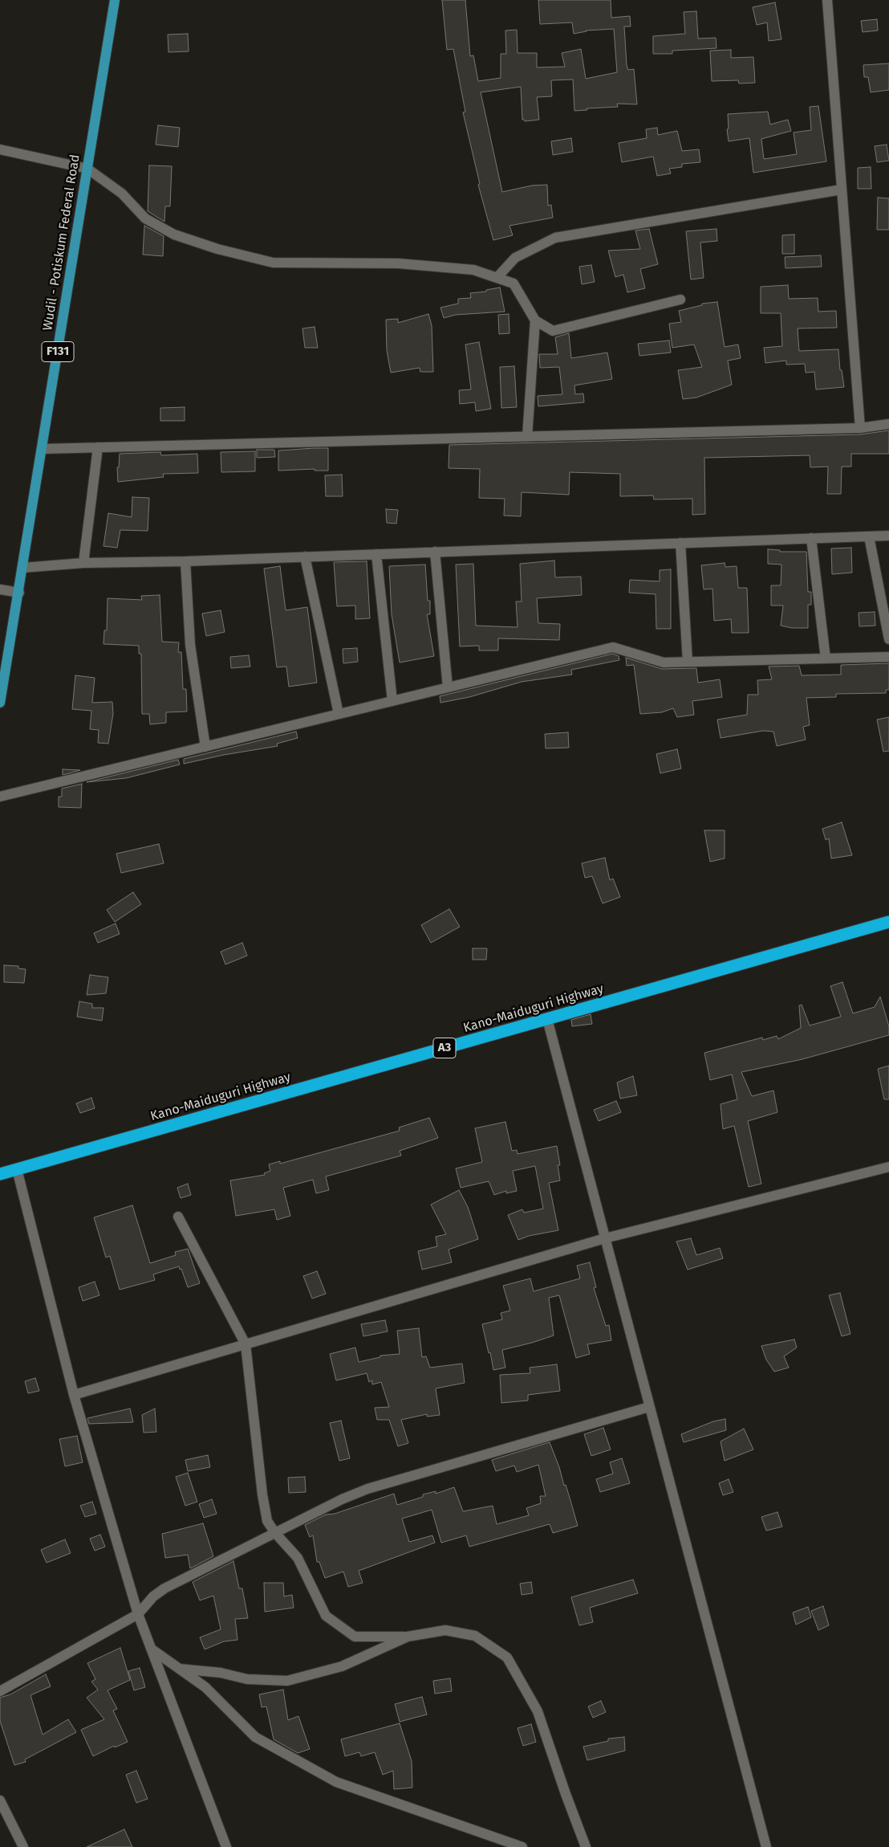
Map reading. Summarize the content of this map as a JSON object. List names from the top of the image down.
{
  "streets": {
    "highway": ["Kano-Maiduguri Highway", "A3"],
    "main road": ["Wudil - Potiskum Federal Road", "F131"]
  }
}
